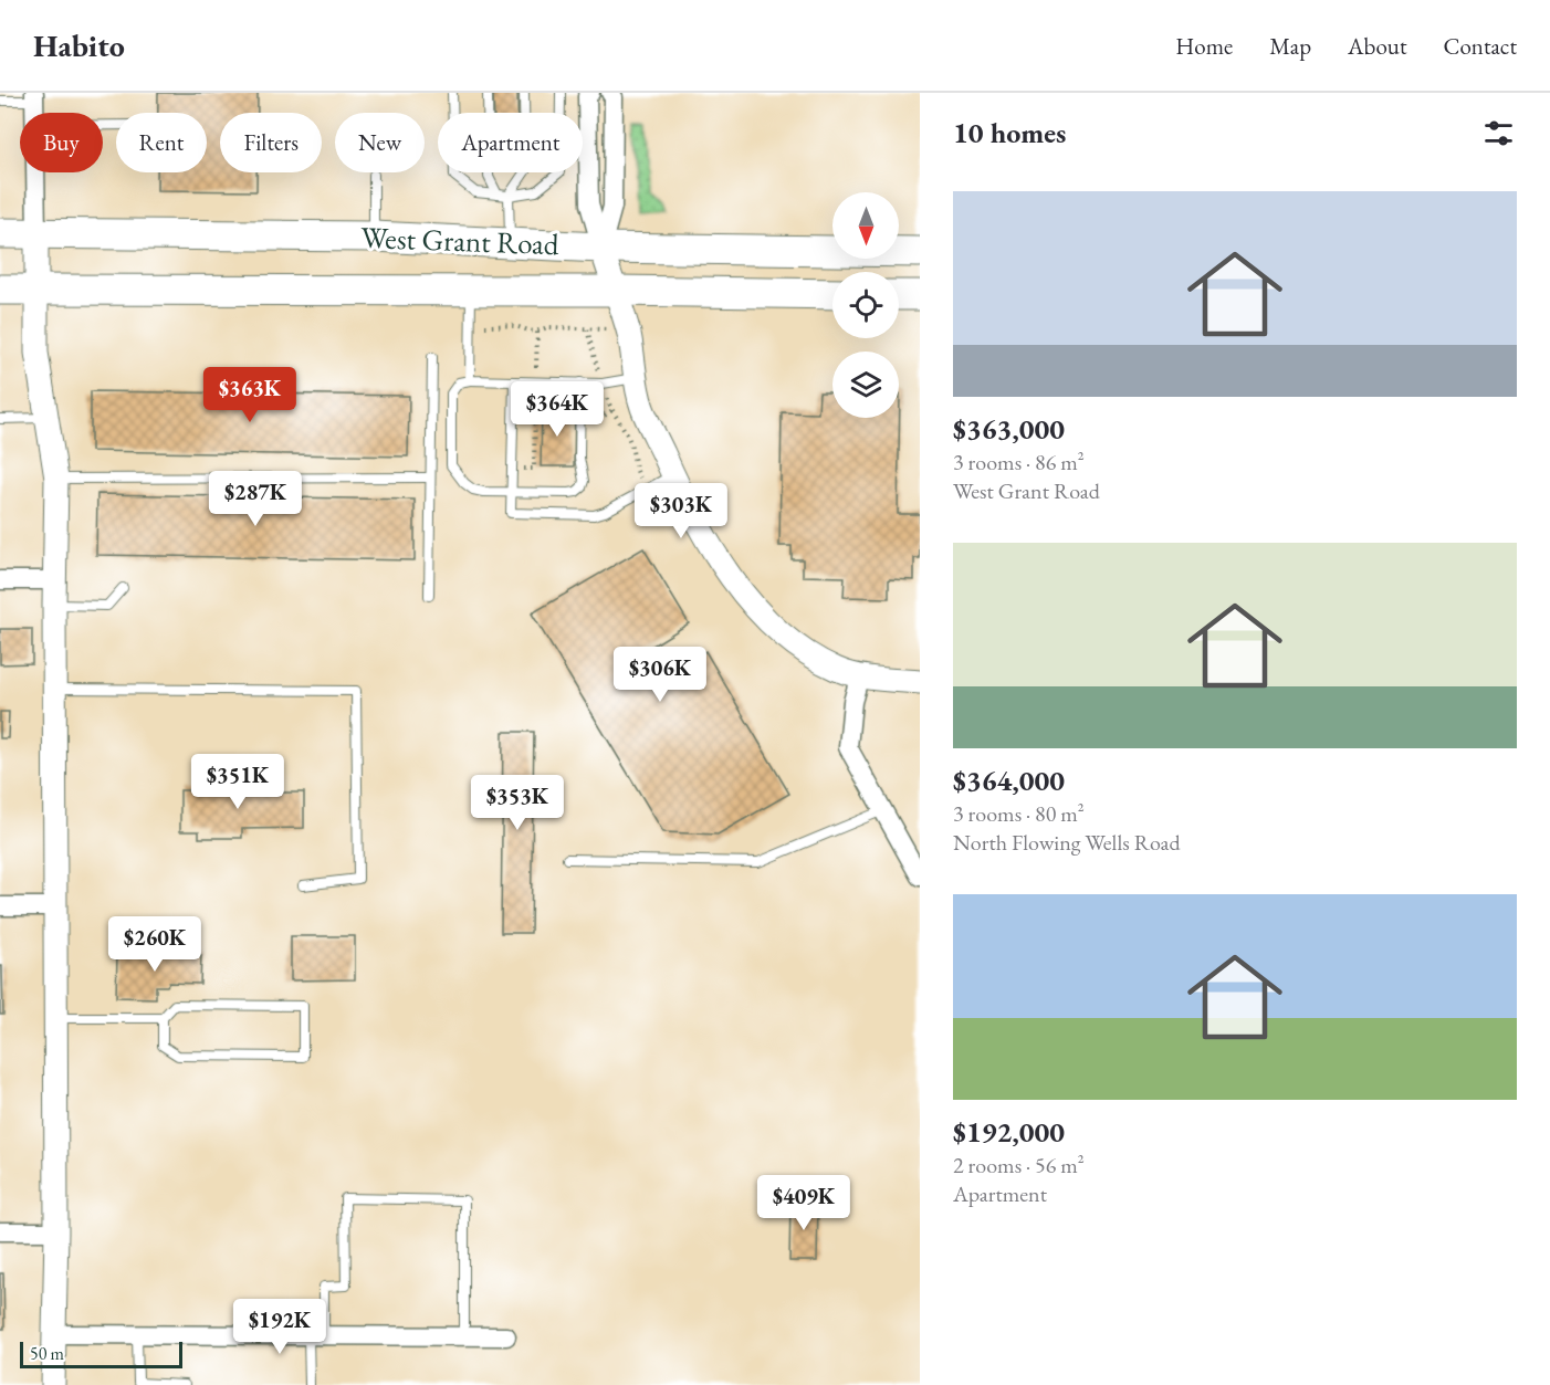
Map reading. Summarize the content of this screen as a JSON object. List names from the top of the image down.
{
  "streets": {
    "main road": ["West Grant Road"]
  },
  "scale_bar": "50 m",
  "north": "bottom",
  "page": {
    "header": "Habito",
    "nav": [
      "Home",
      "Map",
      "About",
      "Contact"
    ],
    "heading": "10 homes",
    "chip": [
      "Buy",
      "Rent",
      "Filters",
      "New",
      "Apartment"
    ],
    "list": [
      {
        "name": "$363,000",
        "note": "3 rooms · 86 m² · West Grant Road"
      },
      {
        "name": "$364,000",
        "note": "3 rooms · 80 m² · North Flowing Wells Road"
      },
      {
        "name": "$192,000",
        "note": "2 rooms · 56 m² · Apartment"
      }
    ],
    "price": [
      "$363K",
      "$364K",
      "$287K",
      "$303K",
      "$306K",
      "$351K",
      "$353K",
      "$260K",
      "$409K",
      "$192K"
    ],
    "scale": "50 m"
  }
}
